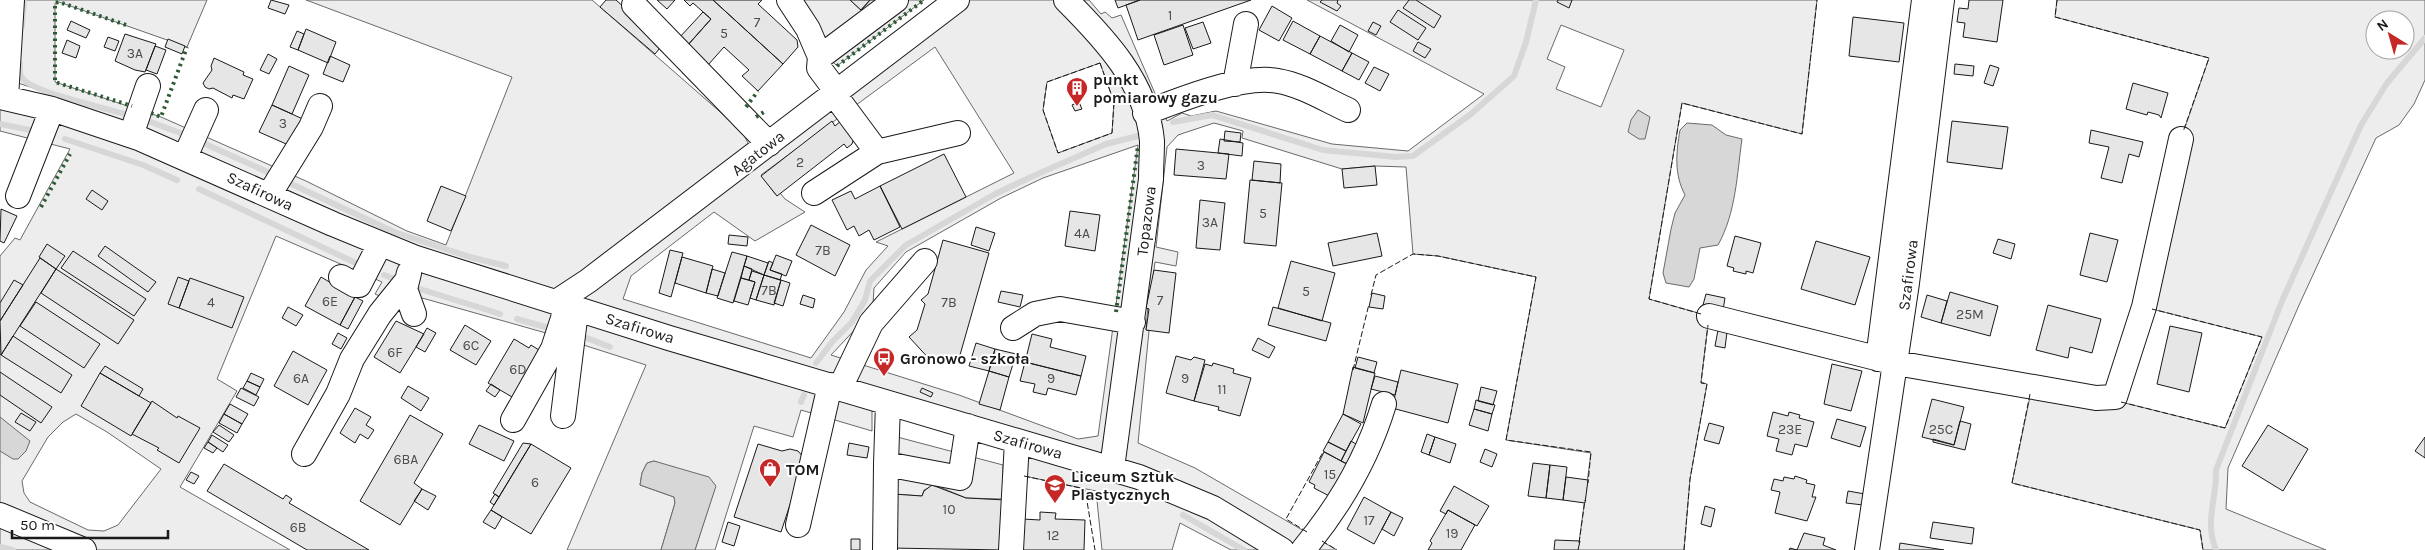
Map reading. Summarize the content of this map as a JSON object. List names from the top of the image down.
{
  "streets": {
    "street": ["Agatowa", "Szafirowa", "Topazowa"]
  },
  "crossings": [
    ["Agatowa", "Szafirowa"],
    ["Szafirowa", "Topazowa"]
  ],
  "places": {
    "building": ["punkt pomiarowy gazu"],
    "bus stop": ["Gronowo - szkoła"],
    "shop": ["TOM"],
    "school or university": ["Liceum Sztuk Plastycznych"]
  },
  "house_numbers": [
    "1",
    "7",
    "5",
    "3A",
    "3",
    "2",
    "3",
    "5",
    "3A",
    "4A",
    "7B",
    "7B",
    "5",
    "7",
    "6E",
    "4",
    "7B",
    "25M",
    "6C",
    "6F",
    "6D",
    "6A",
    "9",
    "9",
    "11",
    "23E",
    "25C",
    "6BA",
    "15",
    "6",
    "10",
    "17",
    "6B",
    "19",
    "12"
  ],
  "scale_bar": "50 m",
  "north": "top left"
}
